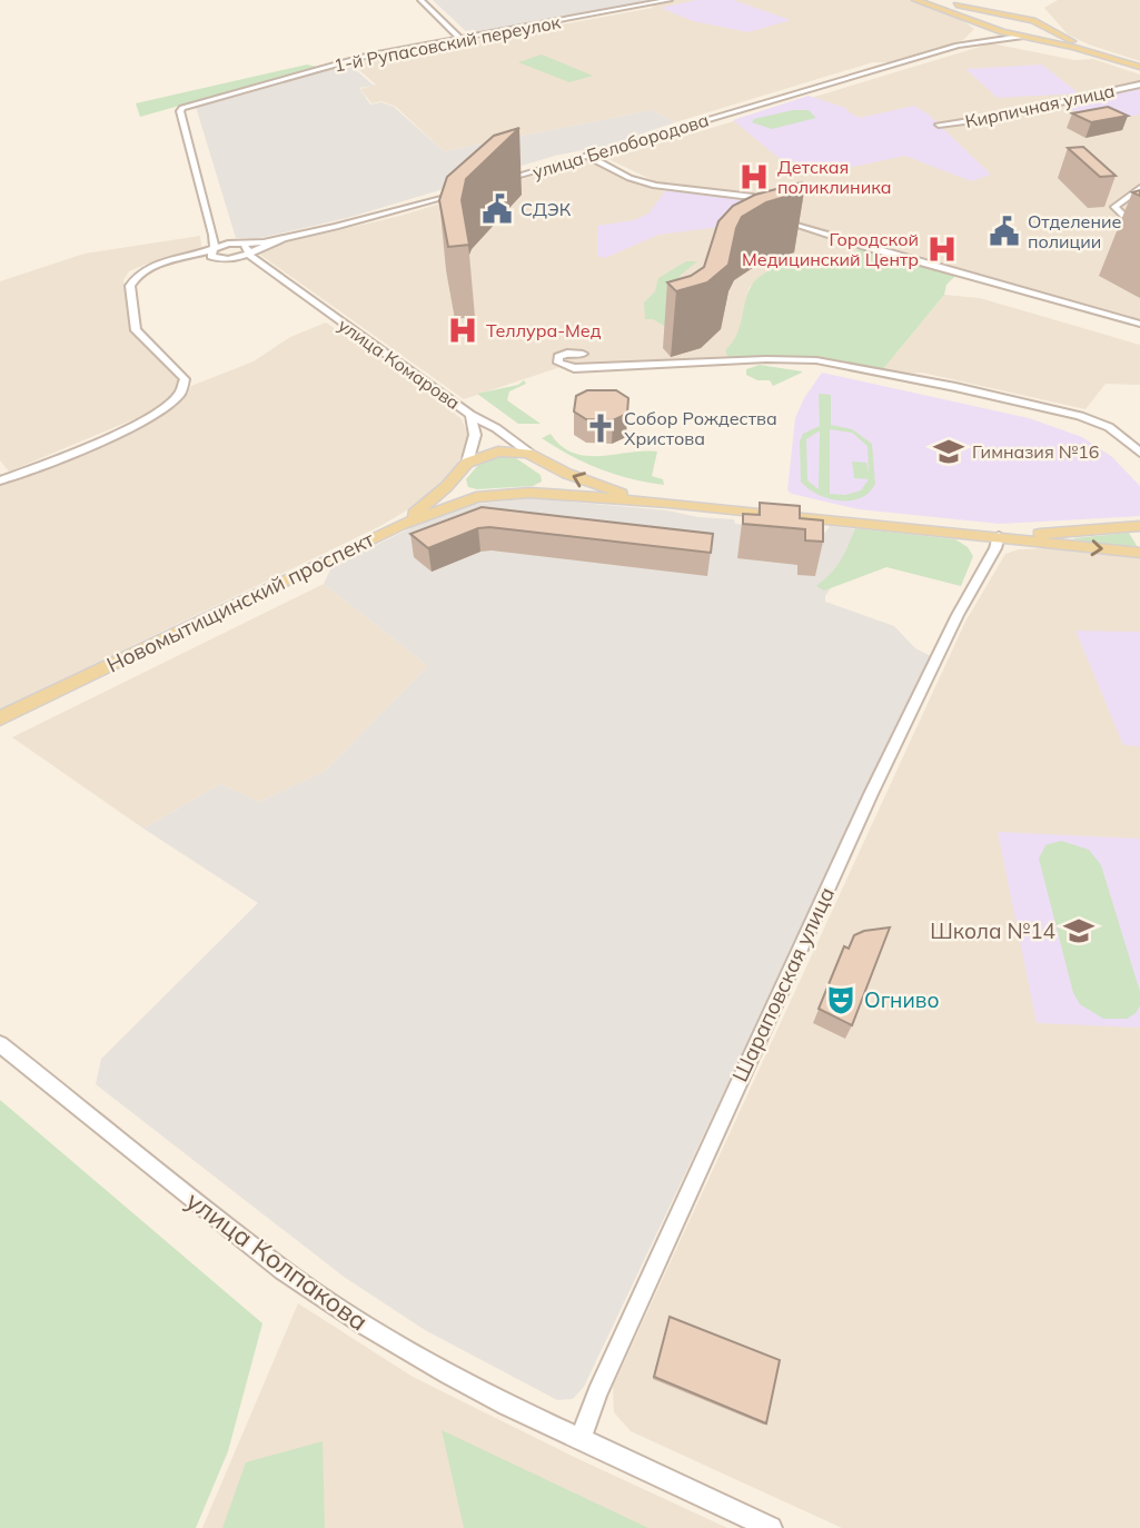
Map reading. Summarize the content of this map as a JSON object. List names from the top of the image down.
{
  "streets": {
    "main road": ["Новомытищинский проспект"],
    "street": [
      "1-й Рупасовский переулок",
      "Кирпичная улица",
      "улица Белобородова",
      "улица Комарова",
      "Шараповская улица",
      "улица Колпакова"
    ]
  },
  "crossings": [
    ["Новомытищинский проспект", "Шараповская улица"],
    ["Шараповская улица", "улица Колпакова"]
  ],
  "places": {
    "hospital": ["Детская поликлиника", "Городской Медицинский Центр", "Теллура-Мед"],
    "public building": ["СДЭК", "Отделение полиции"],
    "church": ["Собор Рождества Христова"],
    "school or university": ["Гимназия №16", "Школа №14"],
    "theatre": ["Огниво"]
  }
}
